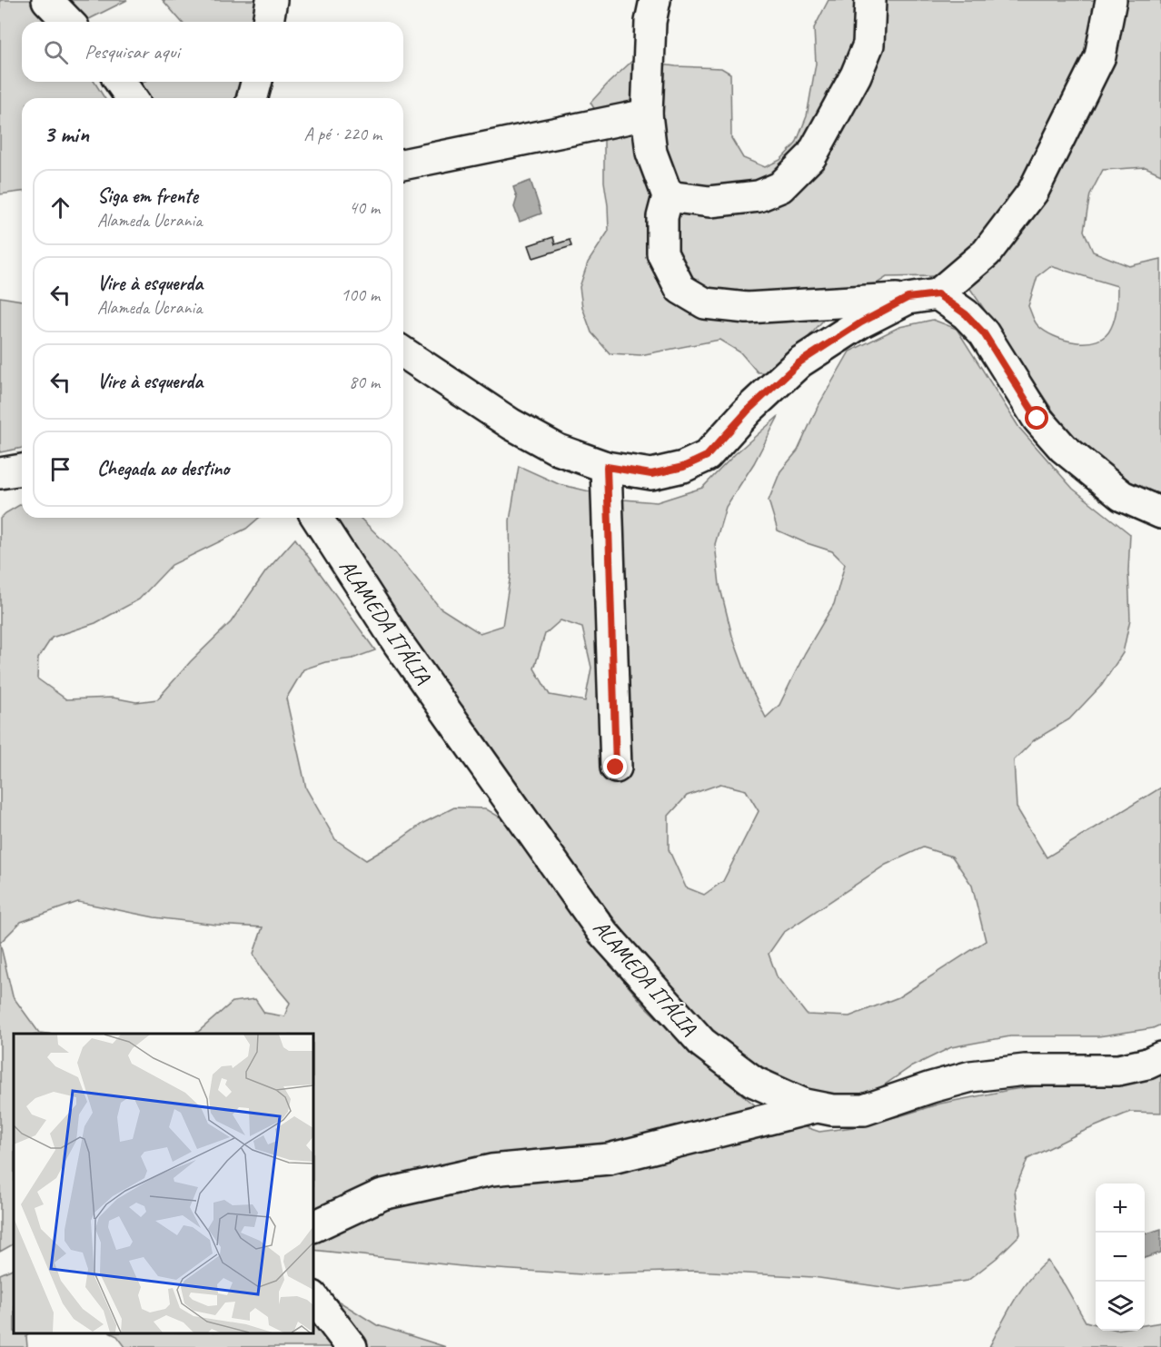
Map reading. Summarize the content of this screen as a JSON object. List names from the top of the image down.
{
  "streets": {
    "street": ["ALAMEDA ITÁLIA"]
  },
  "page": {
    "search": "Pesquisar aqui",
    "heading": ["3 min", "A pé · 220 m"],
    "list": [
      ["Siga em frente", "Alameda Ucrania", "40 m"],
      ["Vire à esquerda", "Alameda Ucrania", "100 m"],
      ["Vire à esquerda", "80 m"],
      "Chegada ao destino"
    ],
    "map_buttons": ["+", "−"]
  }
}
